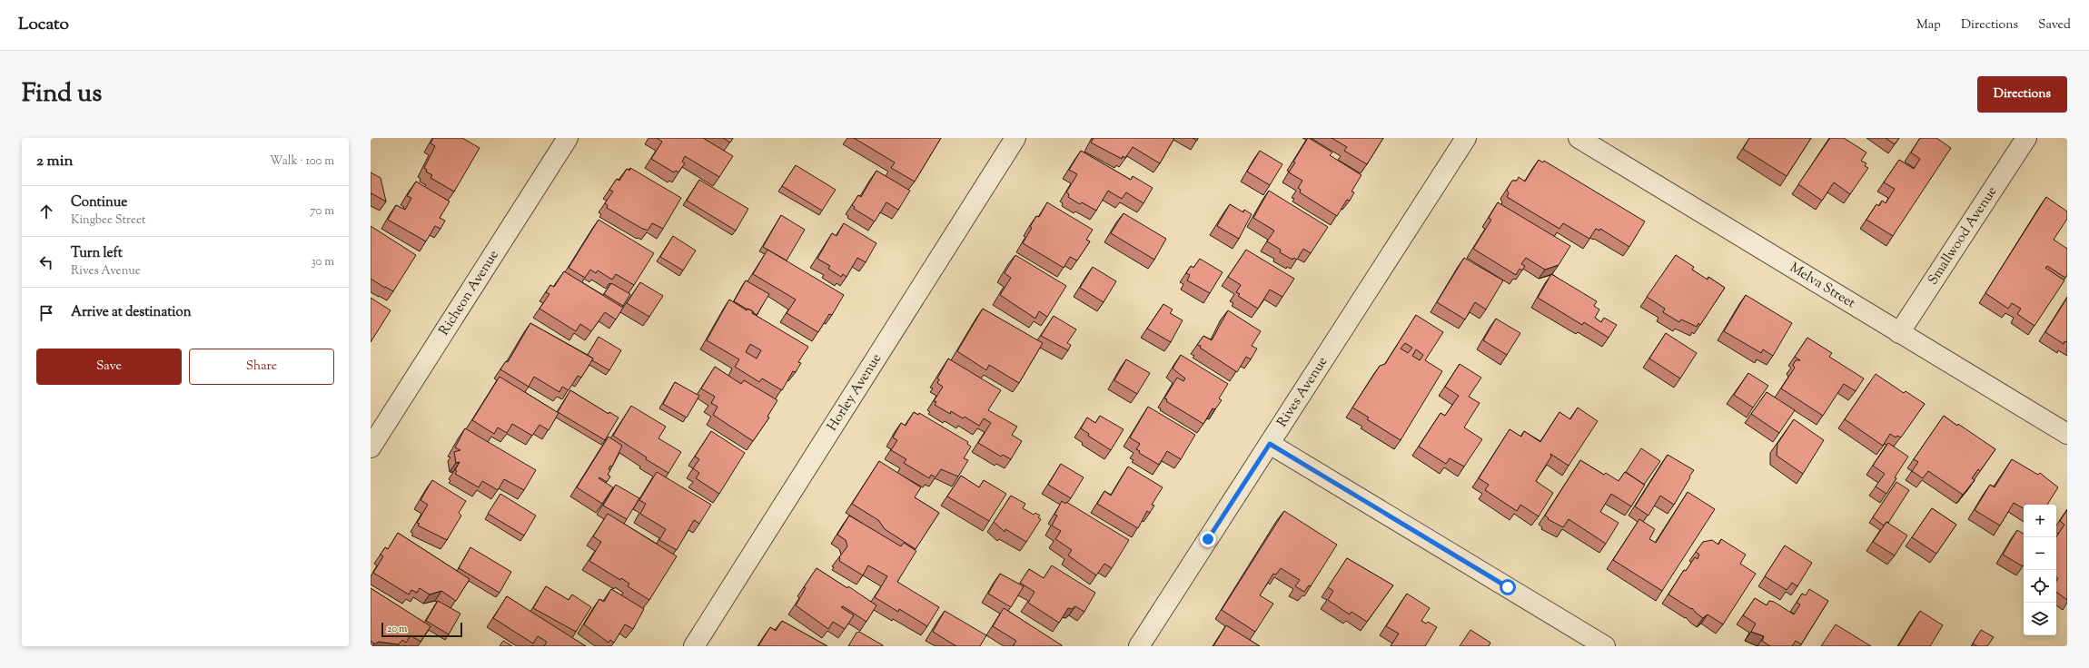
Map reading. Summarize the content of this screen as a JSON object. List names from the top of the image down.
{
  "streets": {
    "street": [
      "Smallwood Avenue",
      "Melva Street",
      "Richeon Avenue",
      "Horley Avenue",
      "Rives Avenue"
    ]
  },
  "crossings": [
    ["Smallwood Avenue", "Melva Street"]
  ],
  "scale_bar": "20 m",
  "page": {
    "header": "Locato",
    "nav": ["Map", "Directions", "Saved"],
    "title": "Find us",
    "buttons": [
      "Directions",
      ["Save", "Share"]
    ],
    "heading": ["2 min", "Walk · 100 m"],
    "list": [
      ["Continue", "Kingbee Street", "70 m"],
      ["Turn left", "Rives Avenue", "30 m"],
      "Arrive at destination"
    ],
    "map_buttons": ["+", "−"],
    "scale": "20 m"
  }
}
